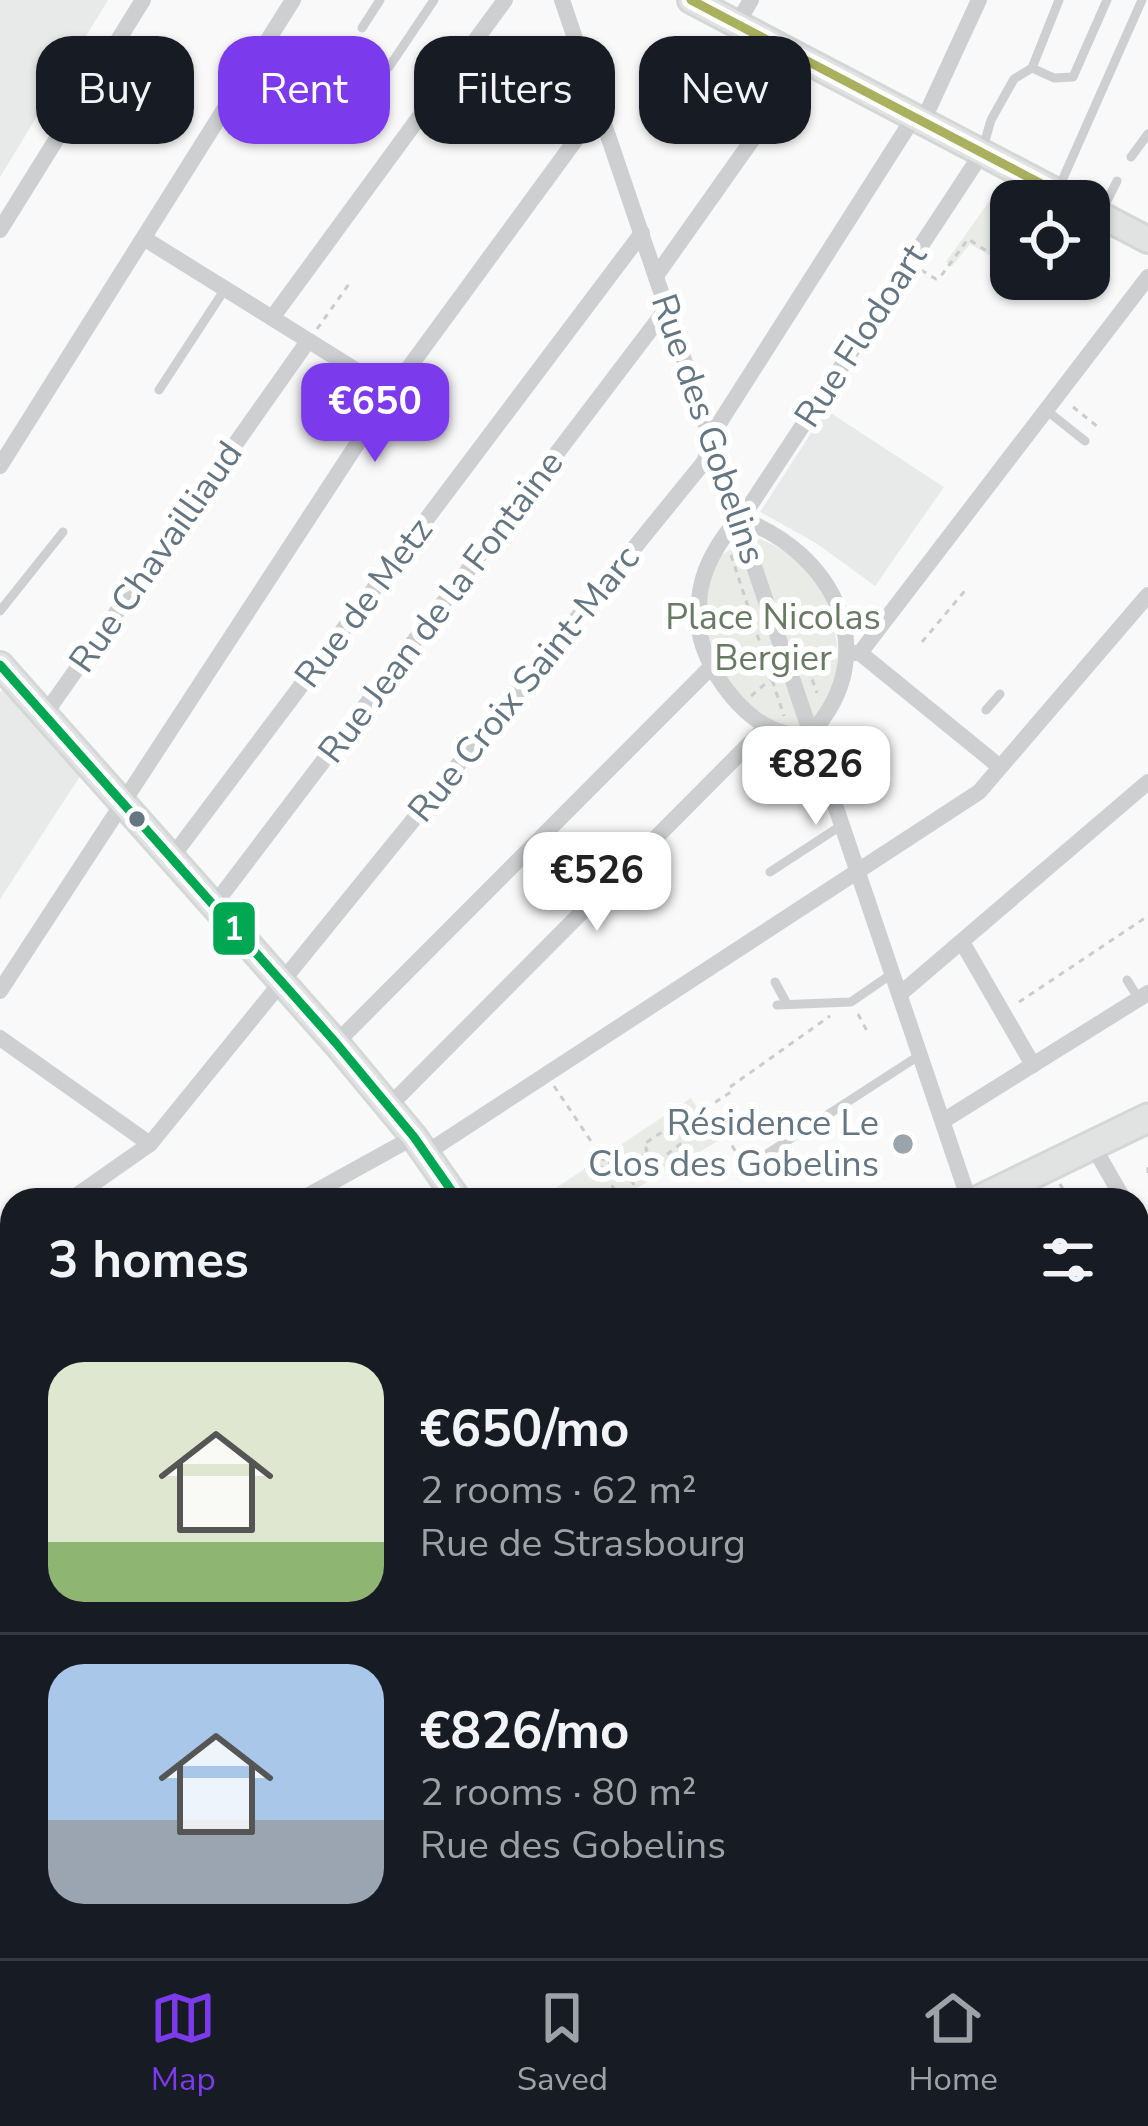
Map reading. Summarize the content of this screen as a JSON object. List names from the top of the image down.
{
  "streets": {
    "street": [
      "Rue Flodoart",
      "Rue des Gobelins",
      "Rue Chavailliaud",
      "Rue de Metz",
      "Rue Jean de la Fontaine",
      "Rue Croix Saint-Marc"
    ]
  },
  "crossings": [
    ["Rue Flodoart", "Rue des Gobelins"],
    ["Rue des Gobelins", "Rue de Metz"],
    ["Rue des Gobelins", "Rue Jean de la Fontaine"],
    ["Rue des Gobelins", "Rue Croix Saint-Marc"]
  ],
  "parks": ["Place Nicolas Bergier"],
  "places": ["Résidence Le Clos des Gobelins"],
  "lines": ["transit line 1"],
  "page": {
    "chip": [
      "Buy",
      "Rent",
      "Filters",
      "New"
    ],
    "price": ["€650", "€826", "€526"],
    "heading": "3 homes",
    "list": [
      {
        "name": "€650/mo",
        "note": "2 rooms · 62 m² · Rue de Strasbourg"
      },
      {
        "name": "€826/mo",
        "note": "2 rooms · 80 m² · Rue des Gobelins"
      }
    ],
    "tabs": ["Map", "Saved", "Home"]
  }
}
